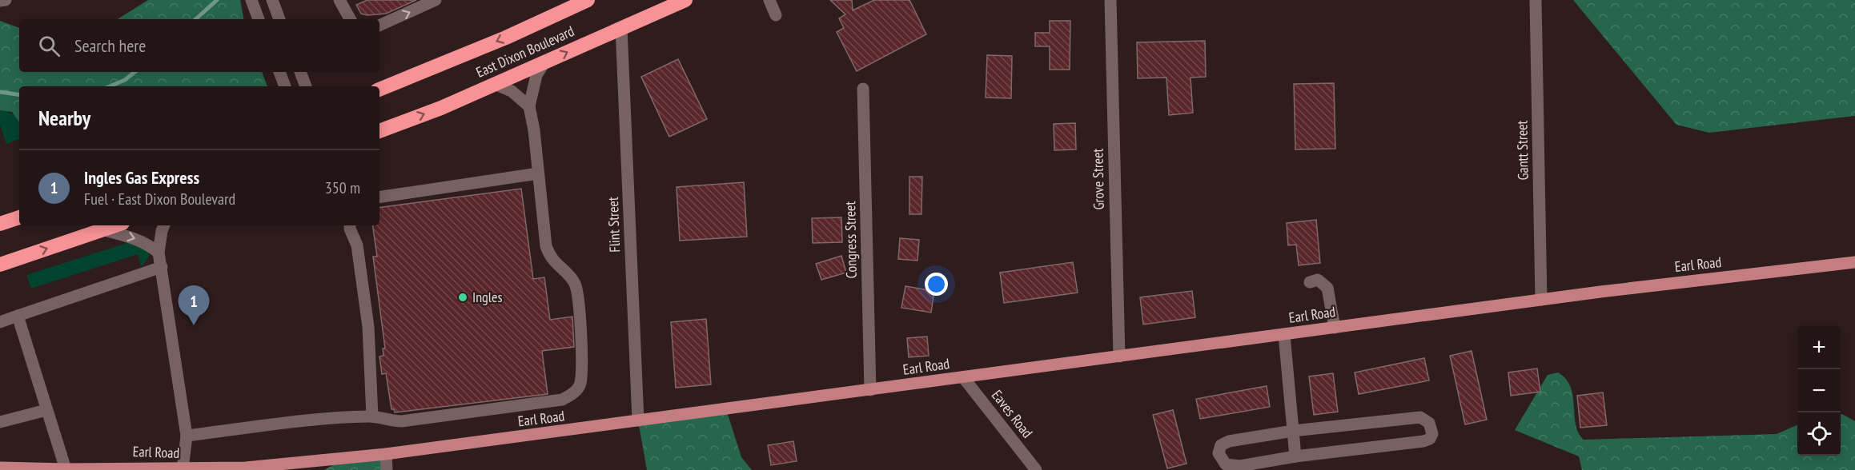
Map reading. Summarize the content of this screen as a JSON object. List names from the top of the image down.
{
  "streets": {
    "highway": ["East Dixon Boulevard"],
    "main road": ["Earl Road"],
    "street": [
      "Gantt Street",
      "Grove Street",
      "Flint Street",
      "Congress Street",
      "Eaves Road"
    ]
  },
  "crossings": [
    ["East Dixon Boulevard", "Flint Street"],
    ["Gantt Street", "Earl Road"],
    ["Grove Street", "Earl Road"],
    ["Flint Street", "Earl Road"],
    ["Congress Street", "Earl Road"],
    ["Earl Road", "Eaves Road"]
  ],
  "places": ["Ingles"],
  "page": {
    "search": "Search here",
    "heading": "Nearby",
    "list": [
      {
        "mark": "1",
        "name": "Ingles Gas Express",
        "note": "Fuel · East Dixon Boulevard",
        "value": "350 m"
      }
    ],
    "pins": "1",
    "map_buttons": ["+", "−"]
  }
}
